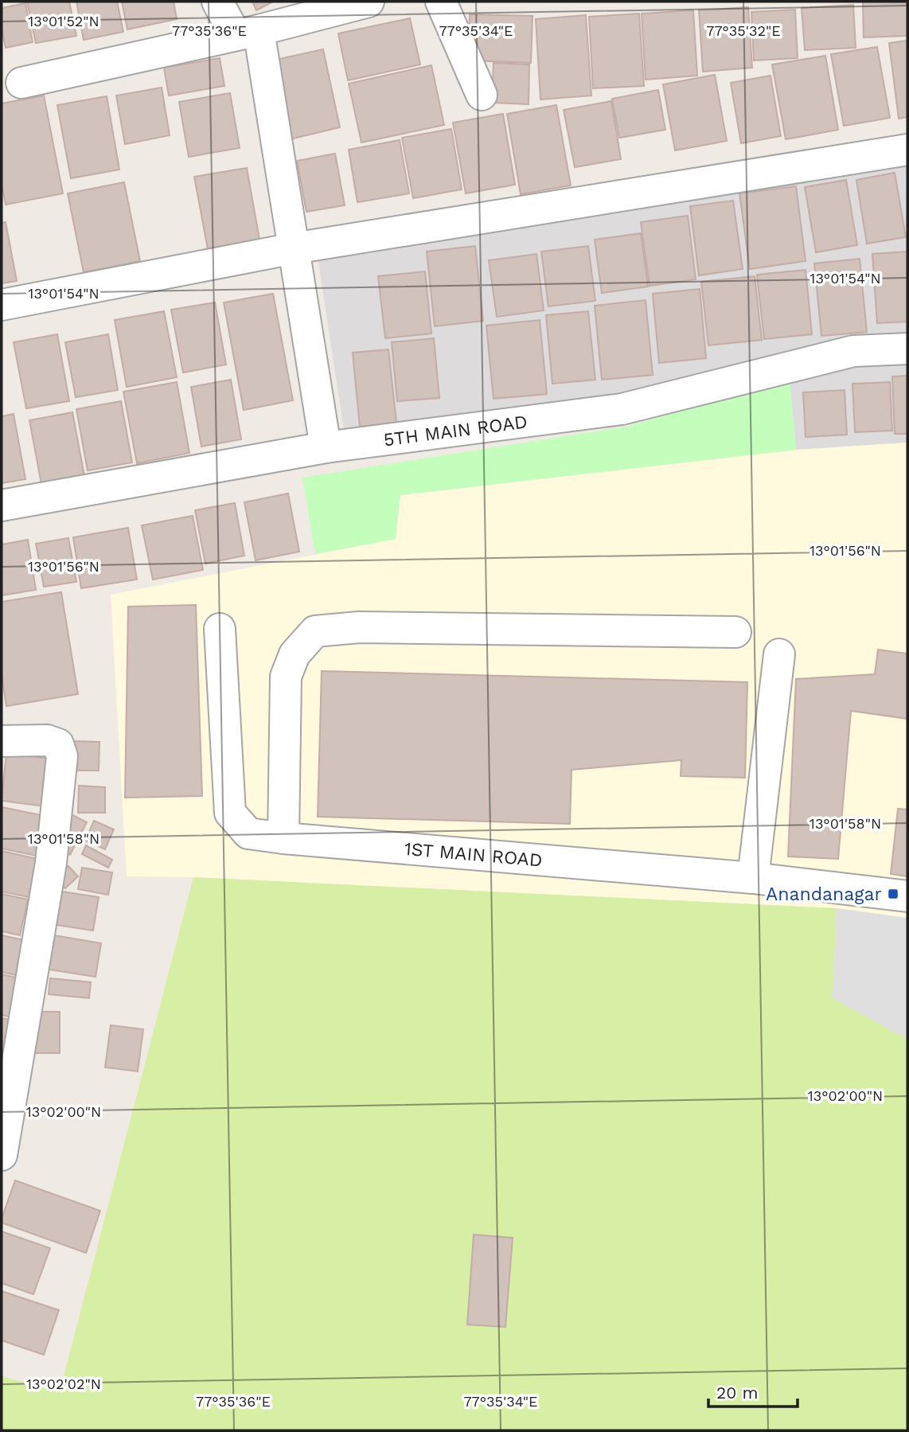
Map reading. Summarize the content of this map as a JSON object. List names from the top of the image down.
{
  "streets": {
    "street": ["5TH MAIN ROAD", "1ST MAIN ROAD"]
  },
  "places": {
    "transit": ["Anandanagar"]
  },
  "scale_bar": "20 m",
  "coordinates": [
    "13°01'52\"N",
    "77°35'36\"E",
    "77°35'34\"E",
    "77°35'32\"E",
    "13°01'54\"N",
    "13°01'56\"N",
    "13°01'58\"N",
    "13°02'00\"N",
    "13°02'02\"N"
  ]
}
